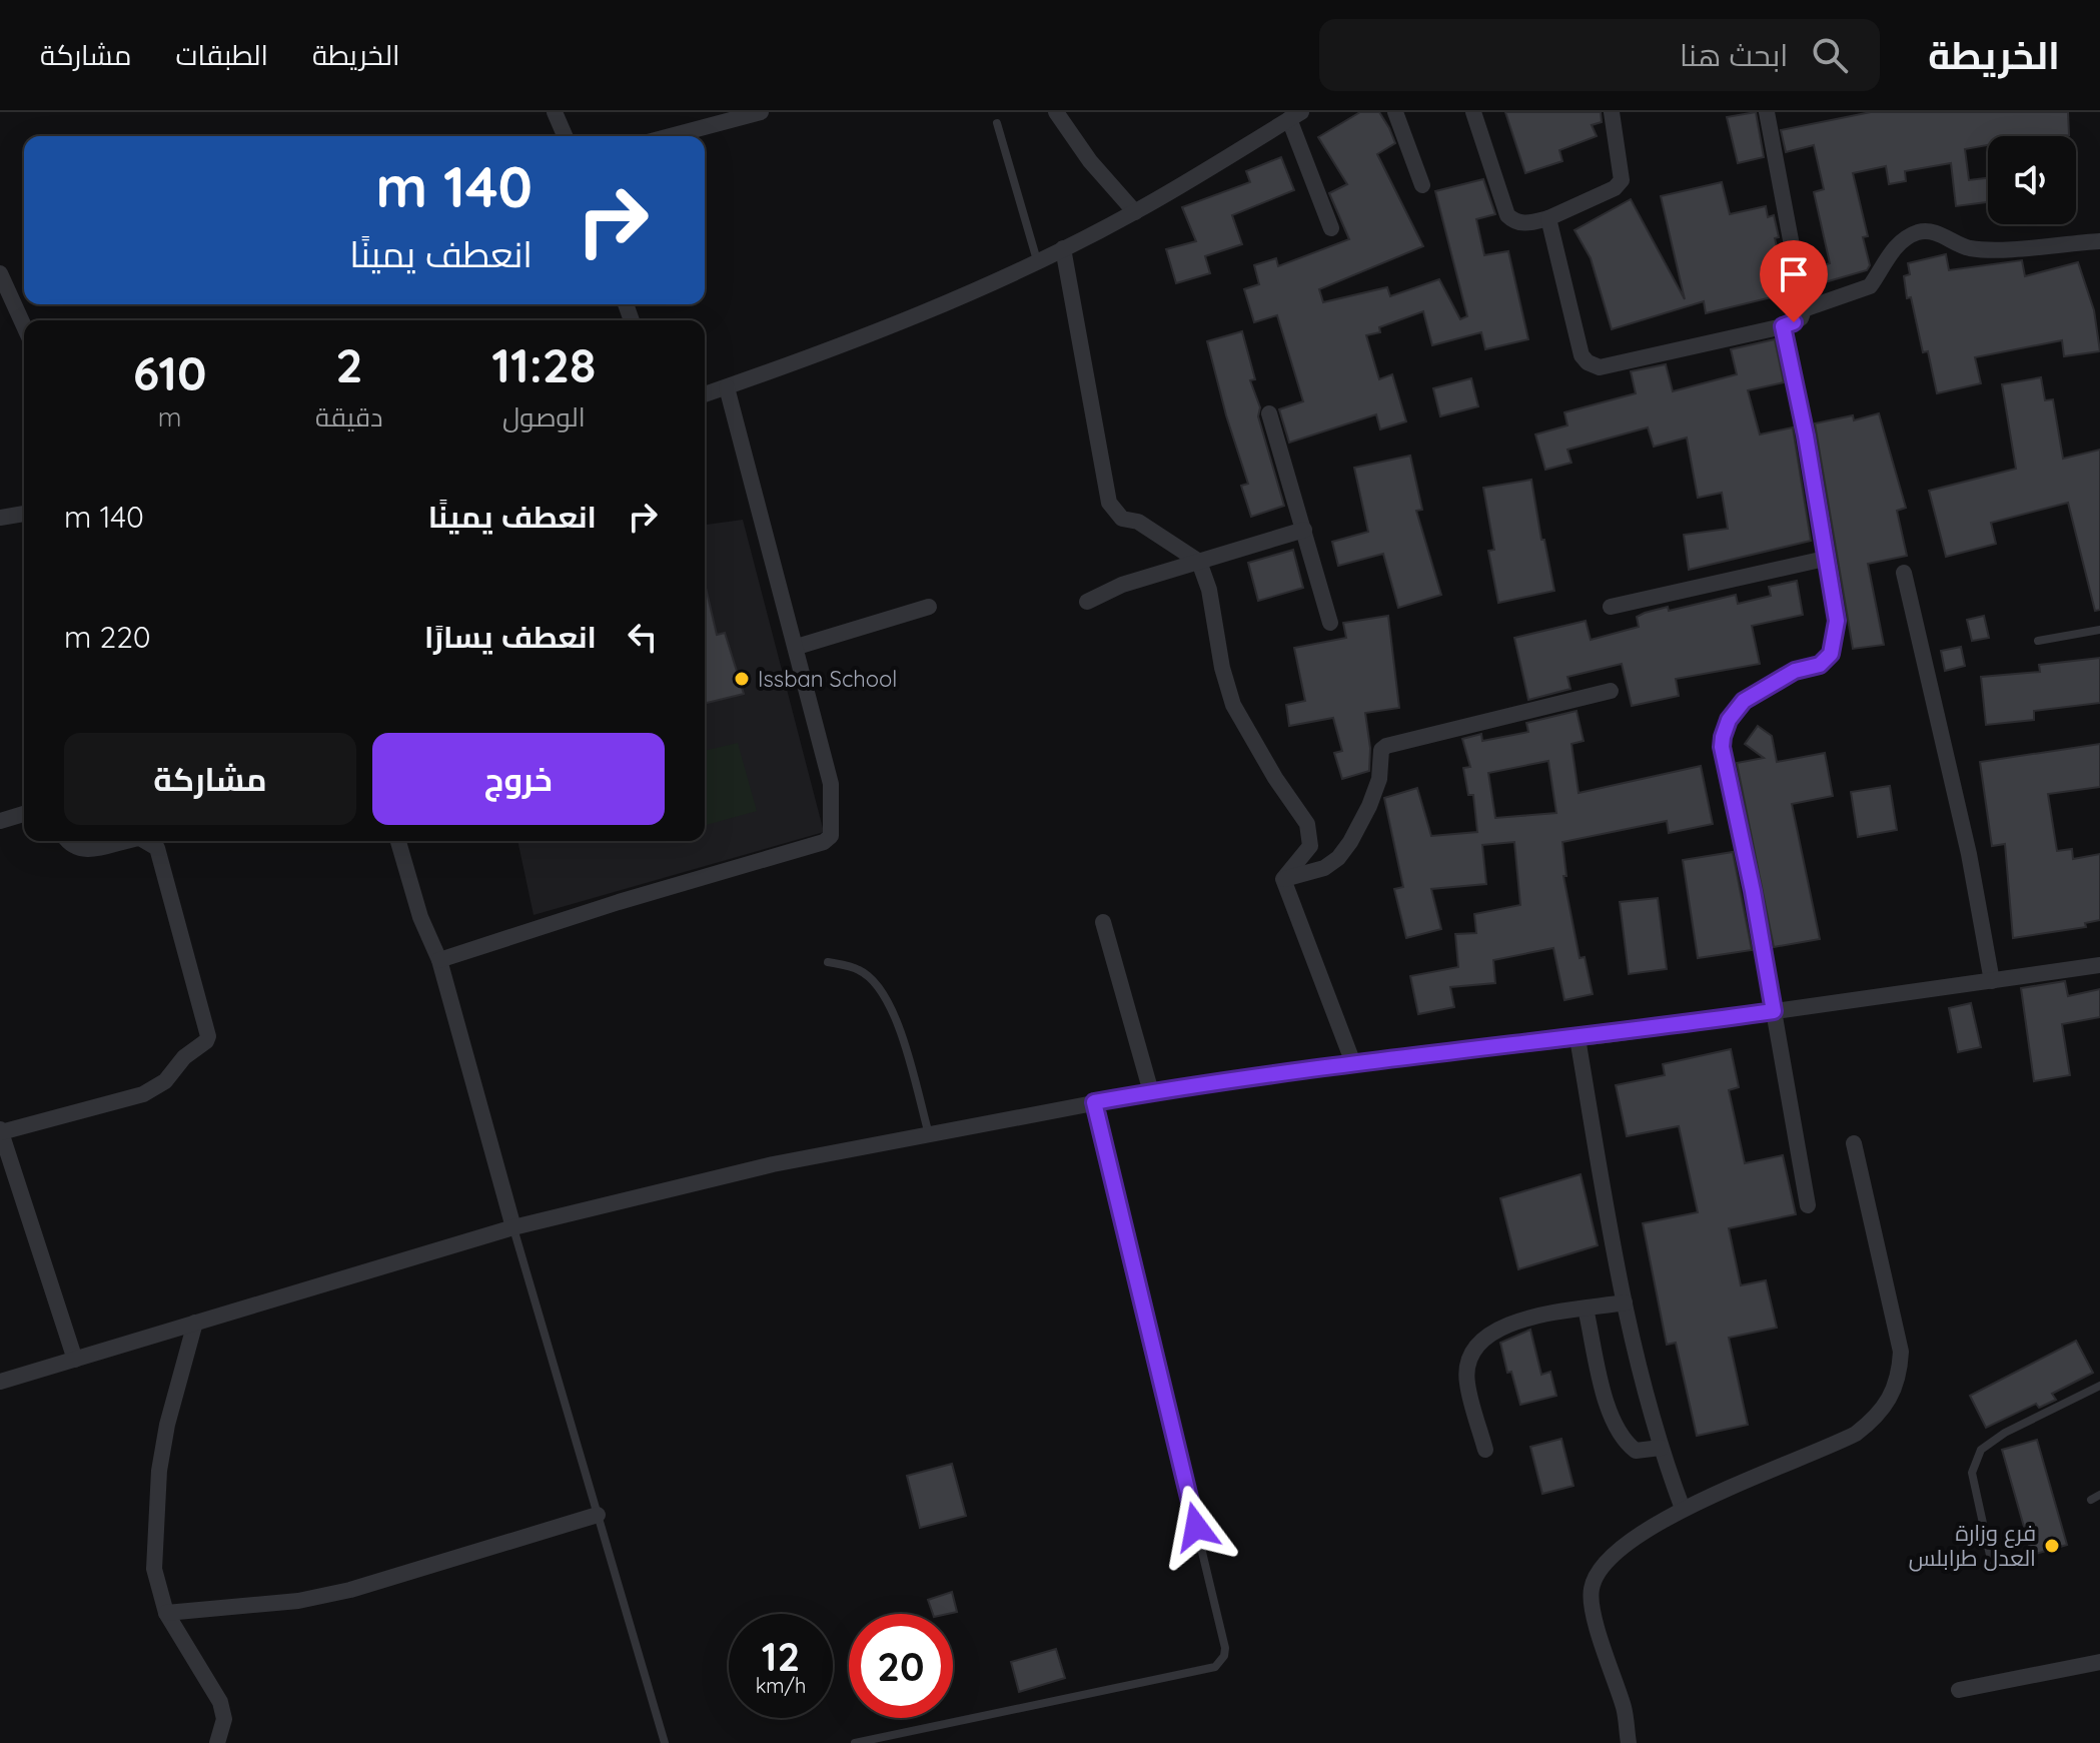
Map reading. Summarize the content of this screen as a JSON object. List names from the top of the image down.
{
  "places": ["Issban School", "فرع وزارة العدل طرابلس"],
  "page": {
    "header": "الخريطة",
    "search": "ابحث هنا",
    "nav": ["الخريطة", "الطبقات", "مشاركة"],
    "turn": ["140 m", "انعطف يمينًا"],
    "eta": [
      "11:28",
      "الوصول",
      "2",
      "دقيقة",
      "610",
      "m"
    ],
    "list": [
      {
        "name": "انعطف يمينًا",
        "value": "140 m"
      },
      {
        "name": "انعطف يسارًا",
        "value": "220 m"
      }
    ],
    "buttons": ["خروج", "مشاركة"],
    "speed": "12 km/h",
    "limit": "20"
  }
}
